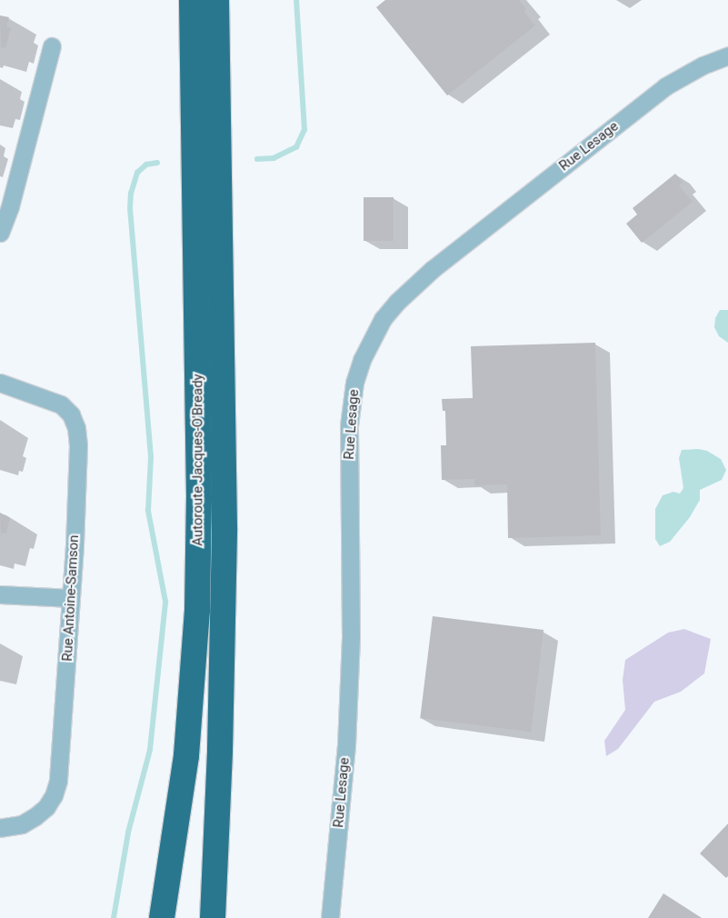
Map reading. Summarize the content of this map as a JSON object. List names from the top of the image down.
{
  "streets": {
    "highway": ["Autoroute Jacques-O'Bready"],
    "street": ["Rue Lesage", "Rue Antoine-Samson"]
  }
}
